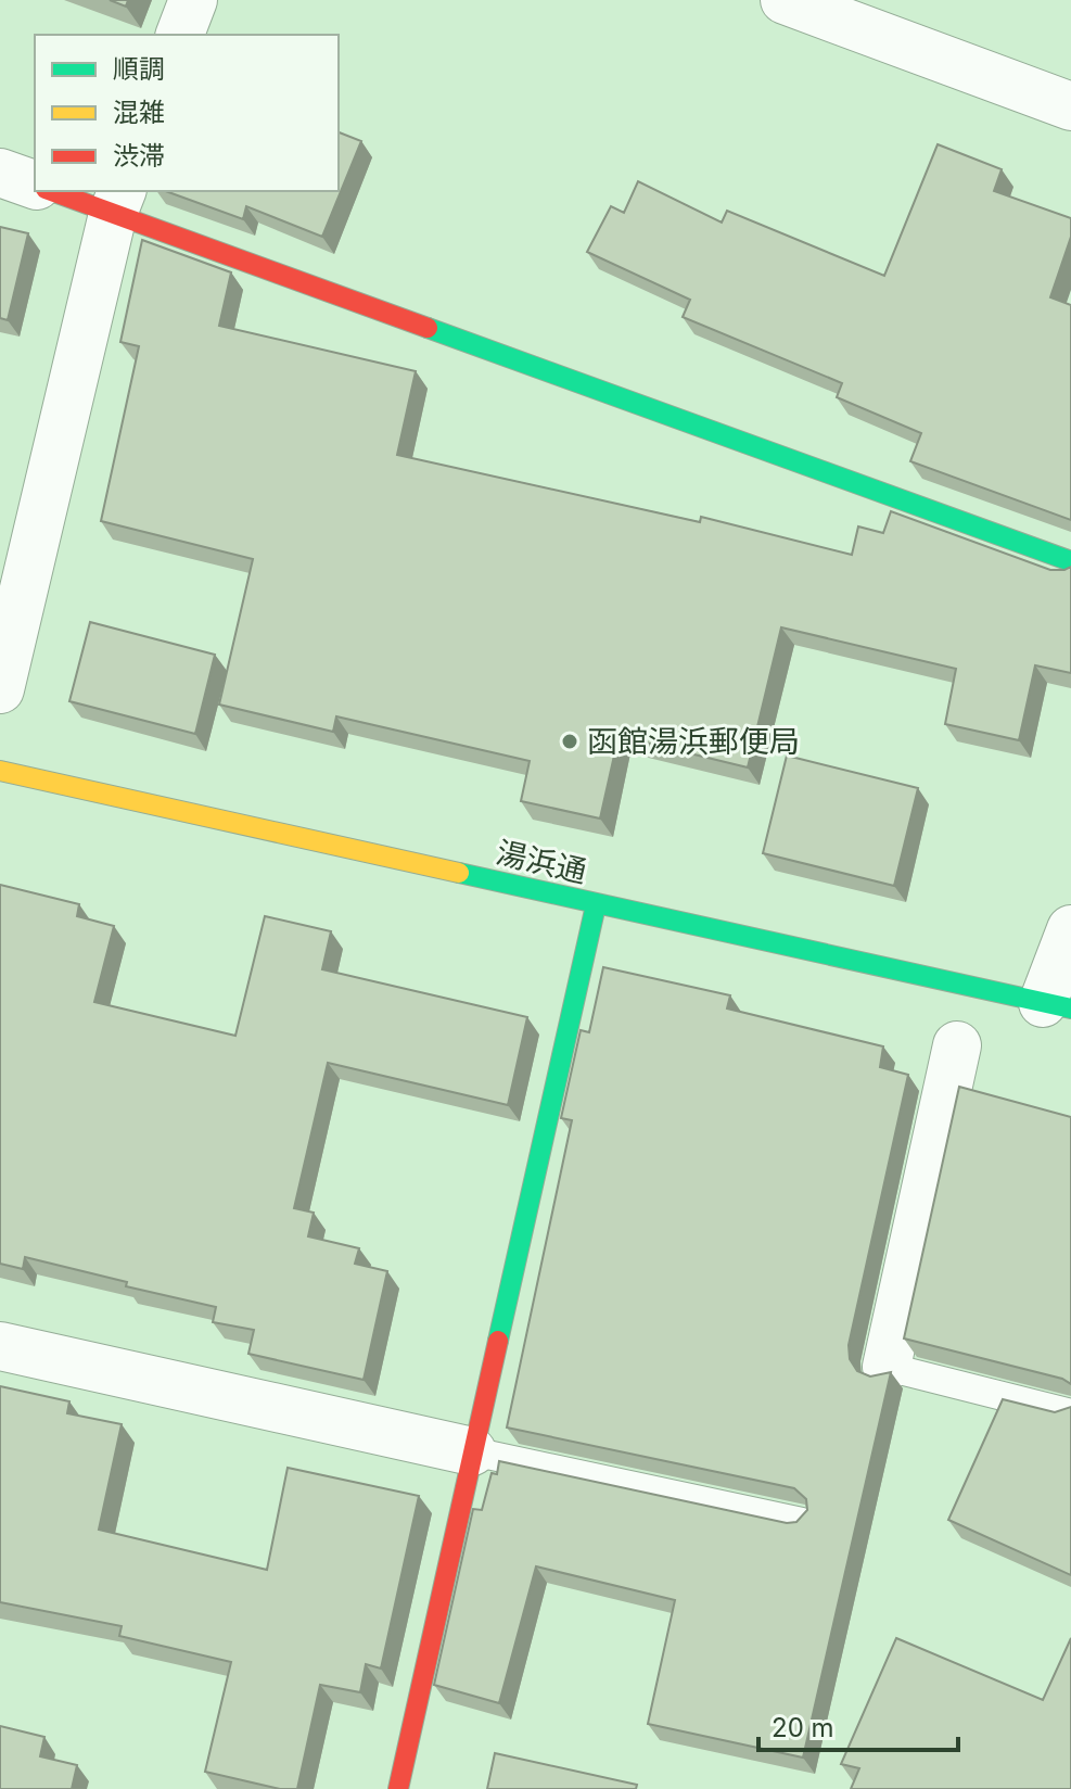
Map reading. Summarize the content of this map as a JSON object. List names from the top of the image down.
{
  "streets": {
    "street": ["湯浜通"]
  },
  "places": ["函館湯浜郵便局"],
  "legend": ["順調", "混雑", "渋滞"],
  "scale_bar": "20 m"
}
